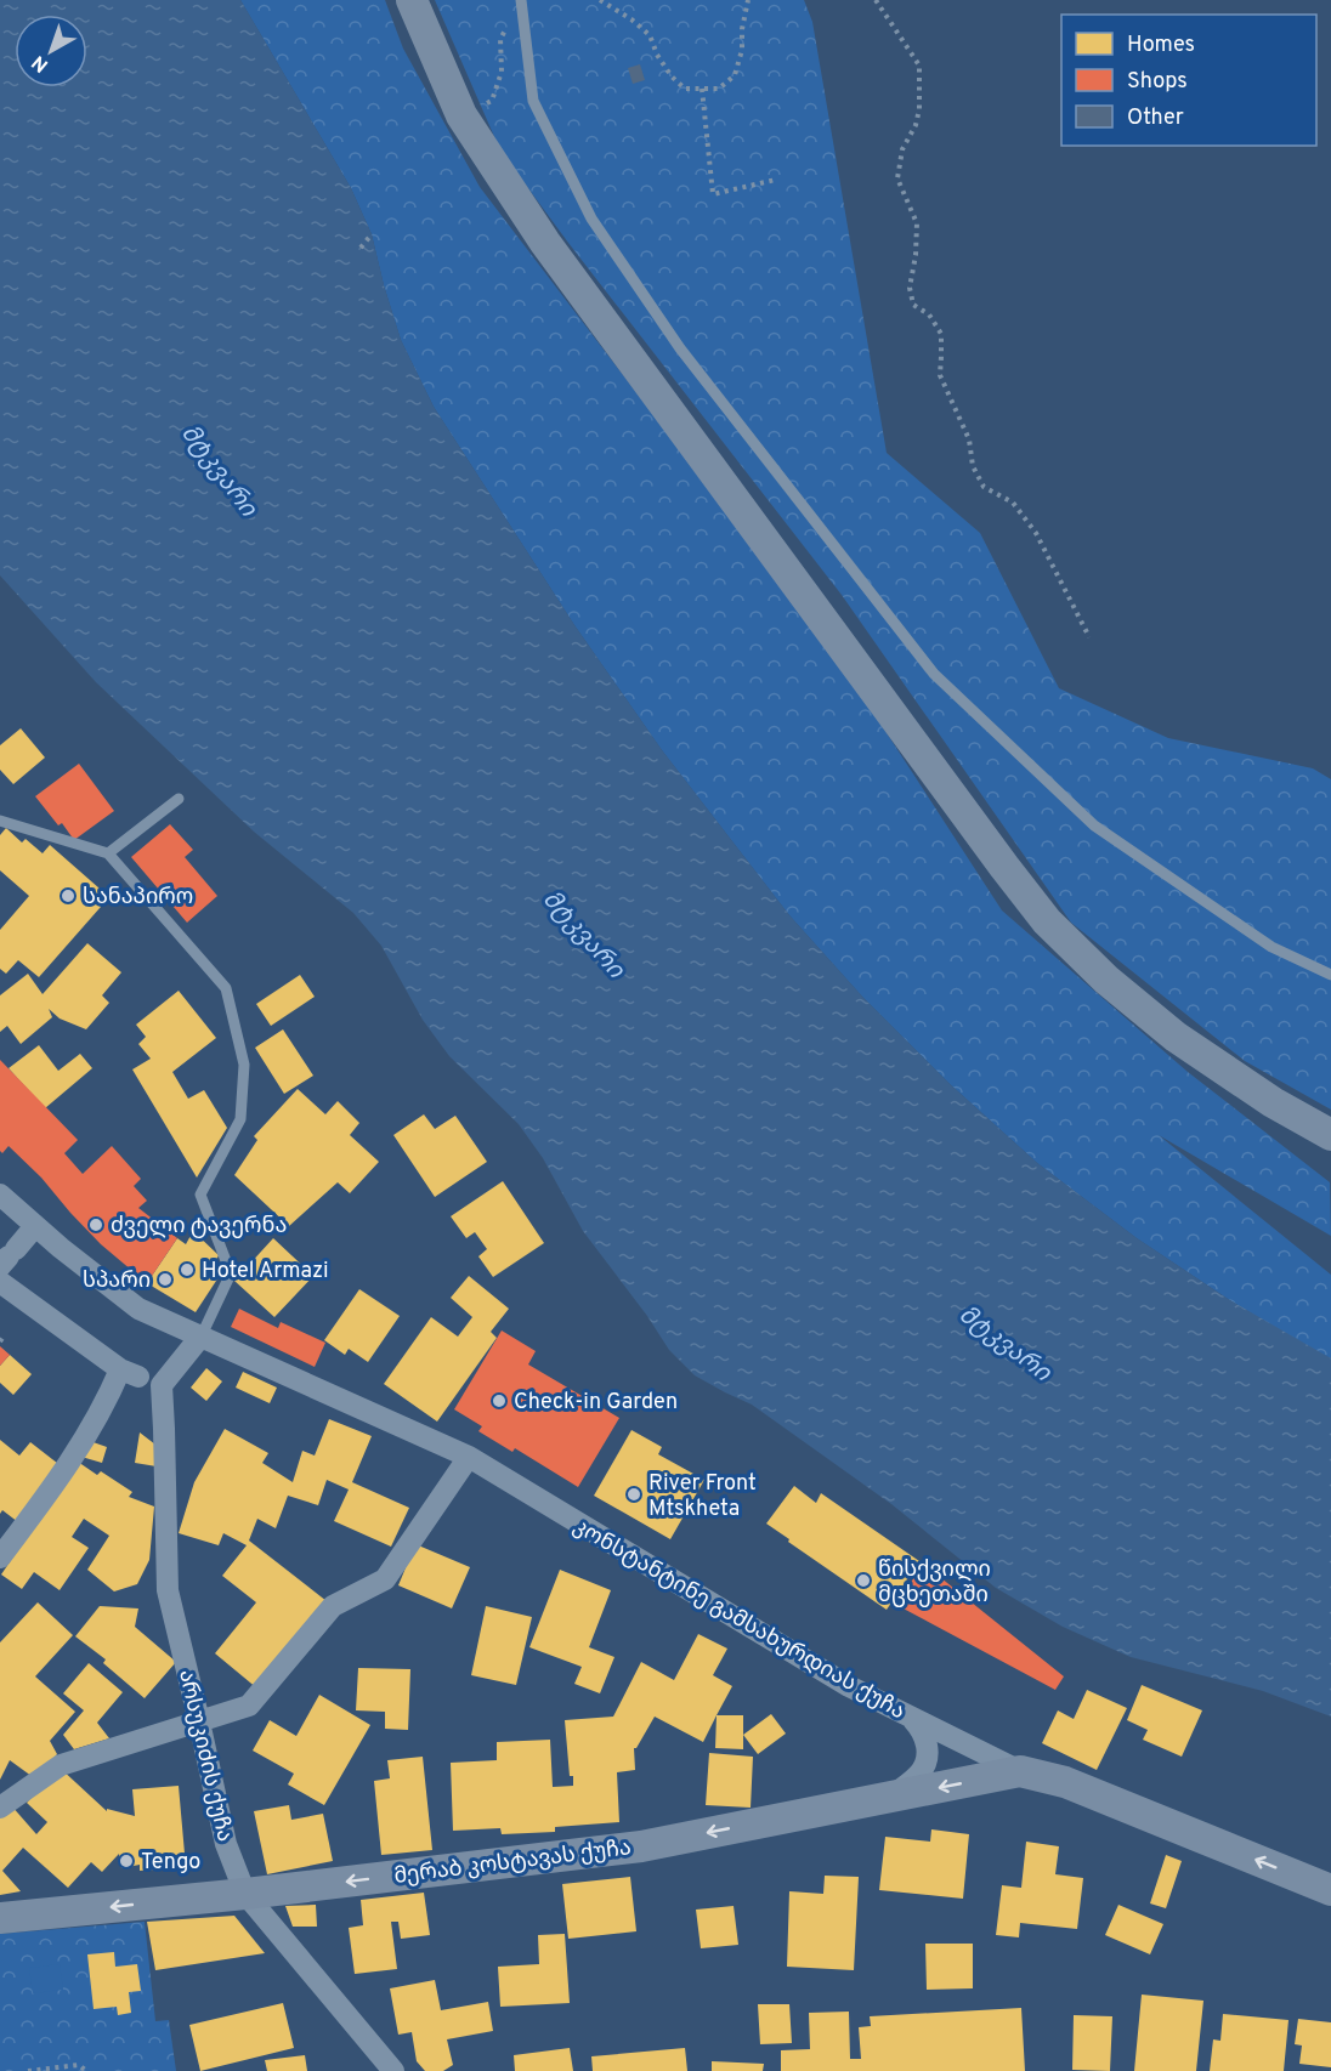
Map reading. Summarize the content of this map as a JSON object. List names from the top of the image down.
{
  "streets": {
    "main road": ["კონსტანტინე გამსახურდიას ქუჩა", "მერაბ კოსტავას ქუჩა"],
    "street": ["არსუკიძის ქუჩა"]
  },
  "crossings": [
    ["კონსტანტინე გამსახურდიას ქუჩა", "არსუკიძის ქუჩა"],
    ["კონსტანტინე გამსახურდიას ქუჩა", "მერაბ კოსტავას ქუჩა"],
    ["არსუკიძის ქუჩა", "მერაბ კოსტავას ქუჩა"]
  ],
  "one_way": ["მერაბ კოსტავას ქუჩა"],
  "water": ["მტკვარი"],
  "places": [
    "სანაპირო",
    "ძველი ტავერნა",
    "Hotel Armazi",
    "სპარი",
    "Check-in Garden",
    "River Front Mtskheta",
    "წისქვილი მცხეთაში",
    "Tengo"
  ],
  "legend": ["Homes", "Shops", "Other"],
  "north": "bottom left"
}
